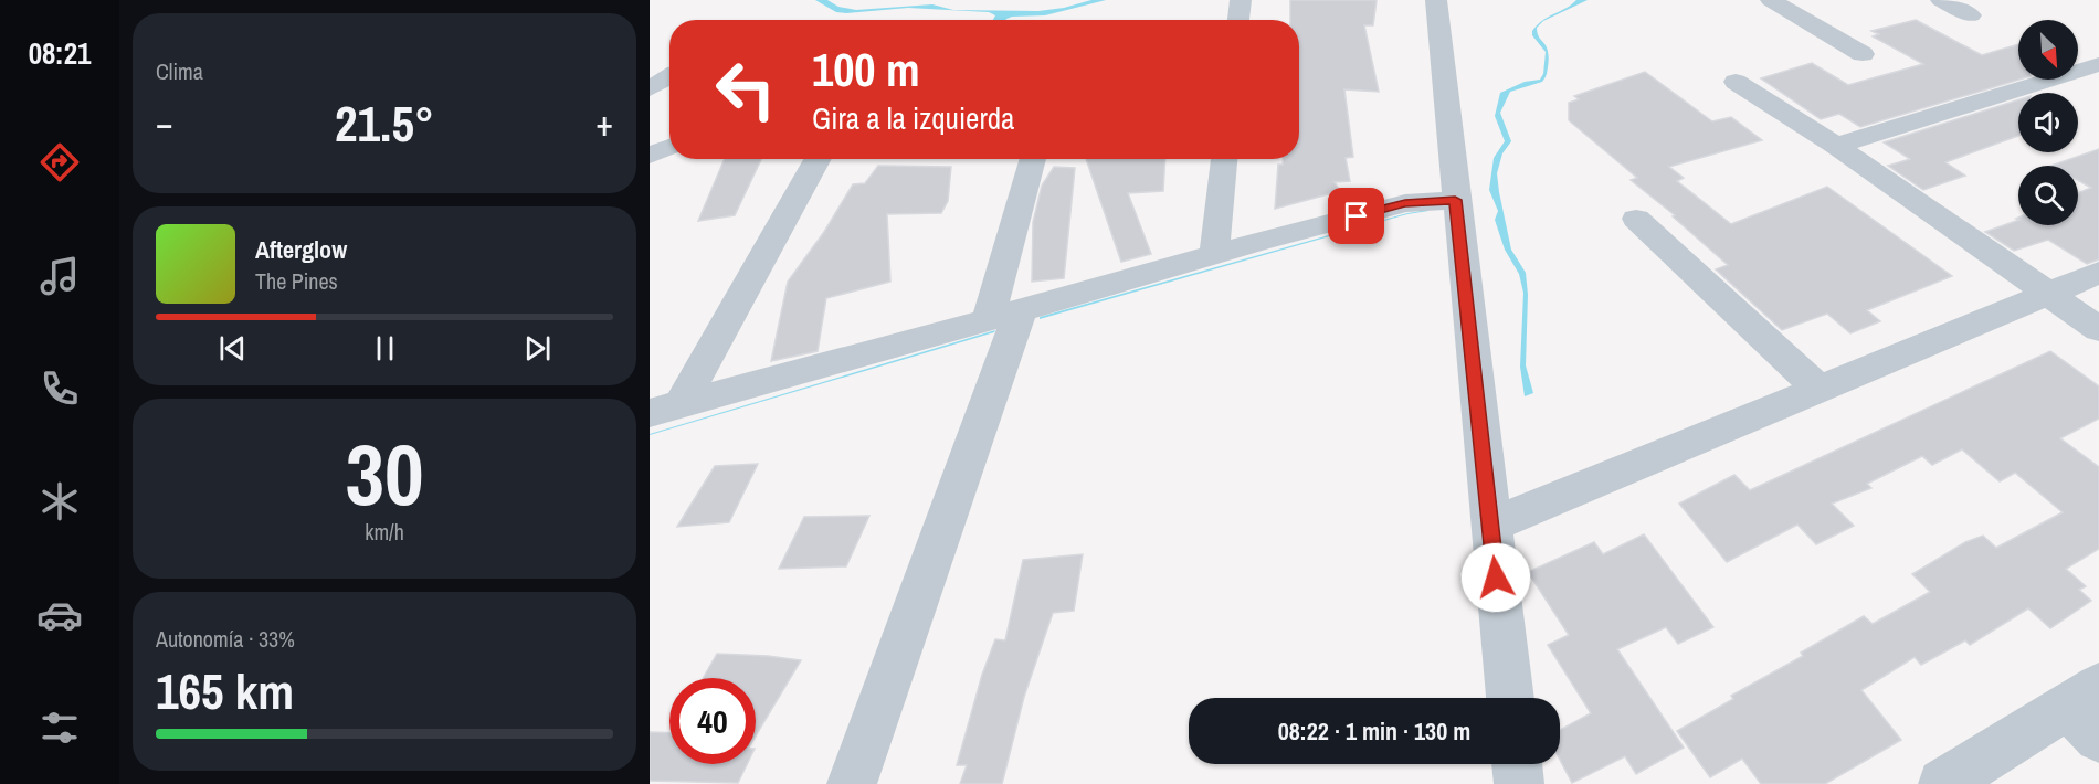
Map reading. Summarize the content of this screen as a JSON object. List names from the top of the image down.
{
  "north": "bottom right",
  "page": {
    "tabs": "08:21",
    "tile": [
      "Clima",
      ["30", "km/h"],
      ["Autonomía · 33%", "165 km"]
    ],
    "turn": ["100 m", "Gira a la izquierda"],
    "heat": ["−", "21.5°", "+"],
    "song": ["Afterglow", "The Pines"],
    "limit": "40",
    "trip": "08:22 · 1 min · 130 m"
  }
}
